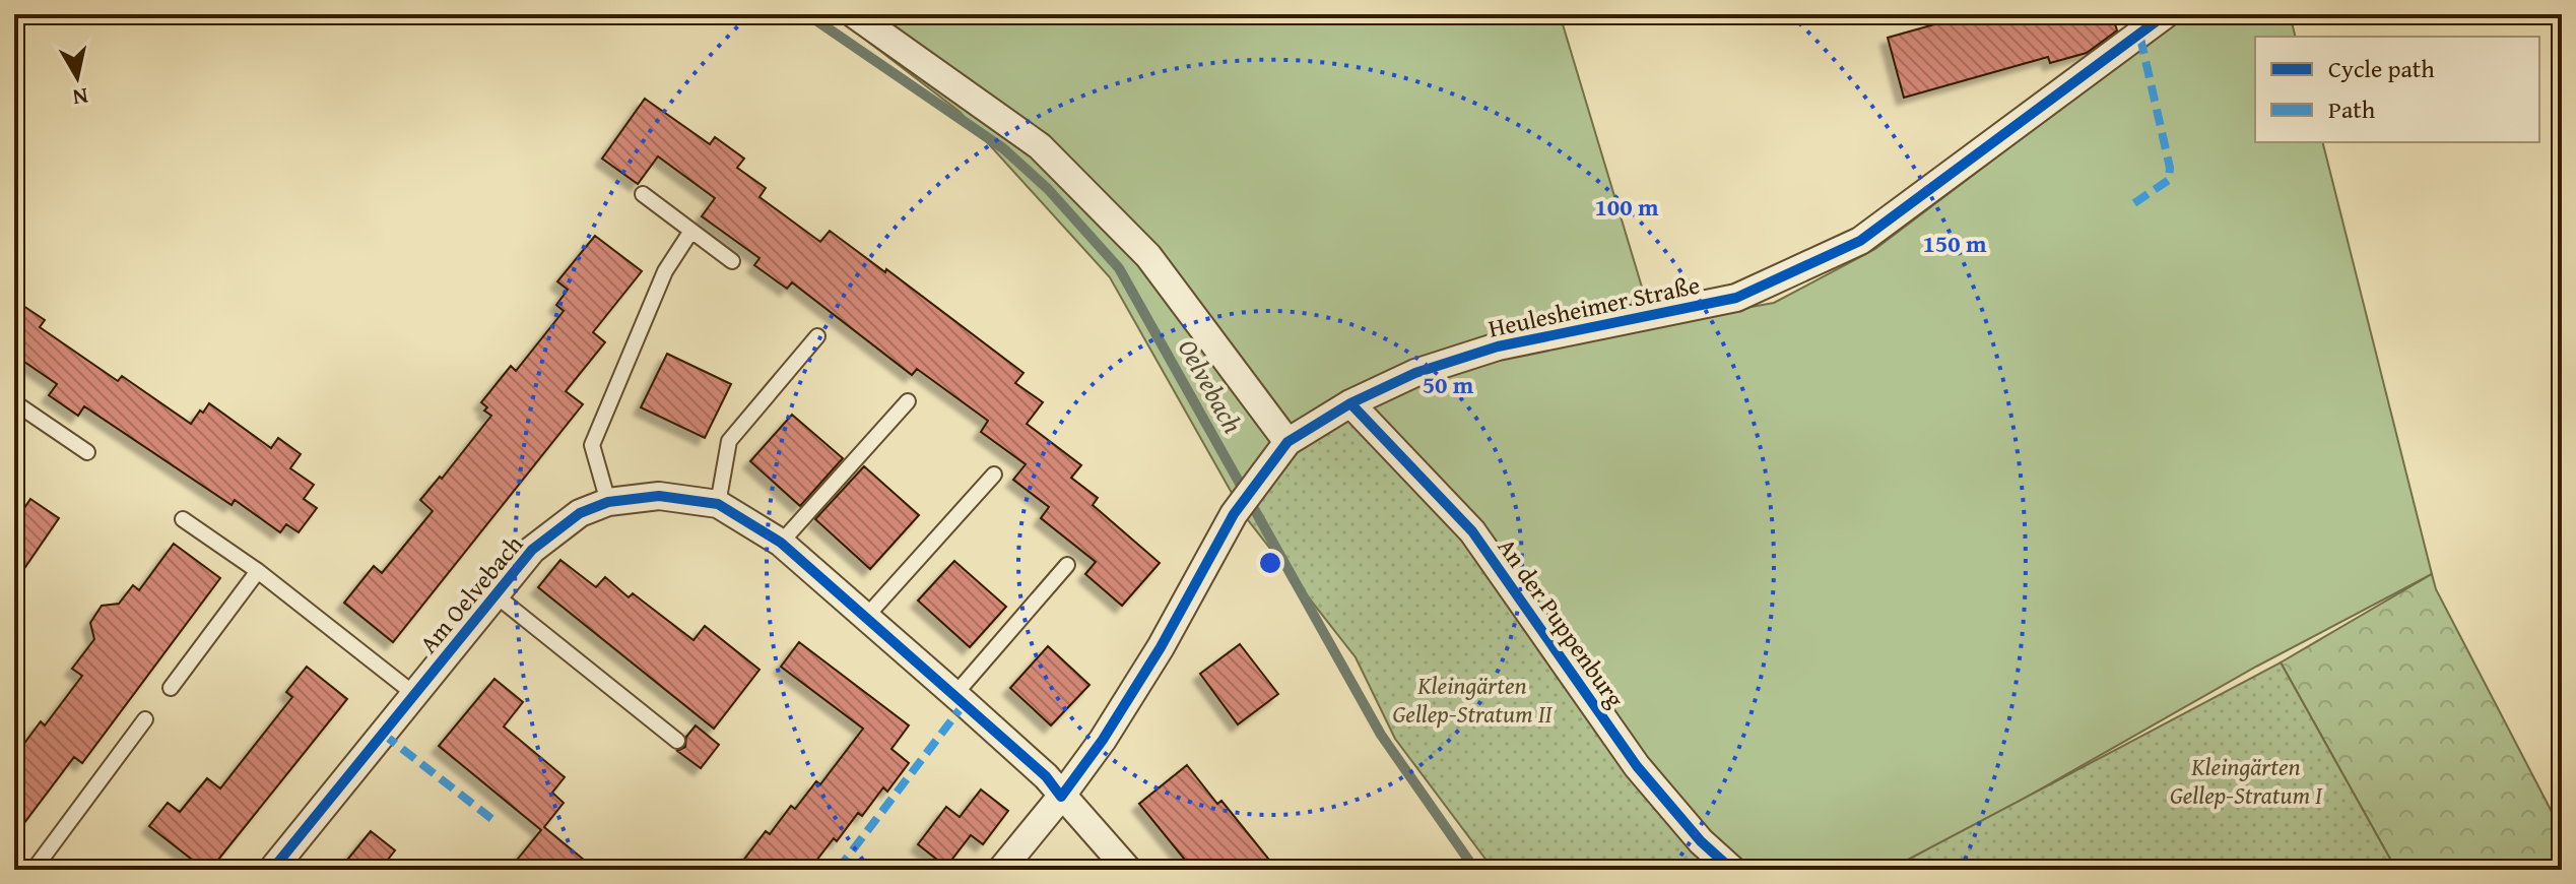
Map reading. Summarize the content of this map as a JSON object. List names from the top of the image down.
{
  "streets": {
    "street": ["Heulesheimer Straße", "Am Oelvebach", "An der Puppenburg"]
  },
  "crossings": [
    ["Heulesheimer Straße", "Am Oelvebach"],
    ["Heulesheimer Straße", "An der Puppenburg"]
  ],
  "water": ["Oelvebach"],
  "parks": ["Kleingärten Gellep-Stratum II", "Kleingärten Gellep-Stratum I"],
  "legend": ["Cycle path", "Path"],
  "north": "bottom",
  "rings": ["100 m", "150 m", "50 m"]
}
